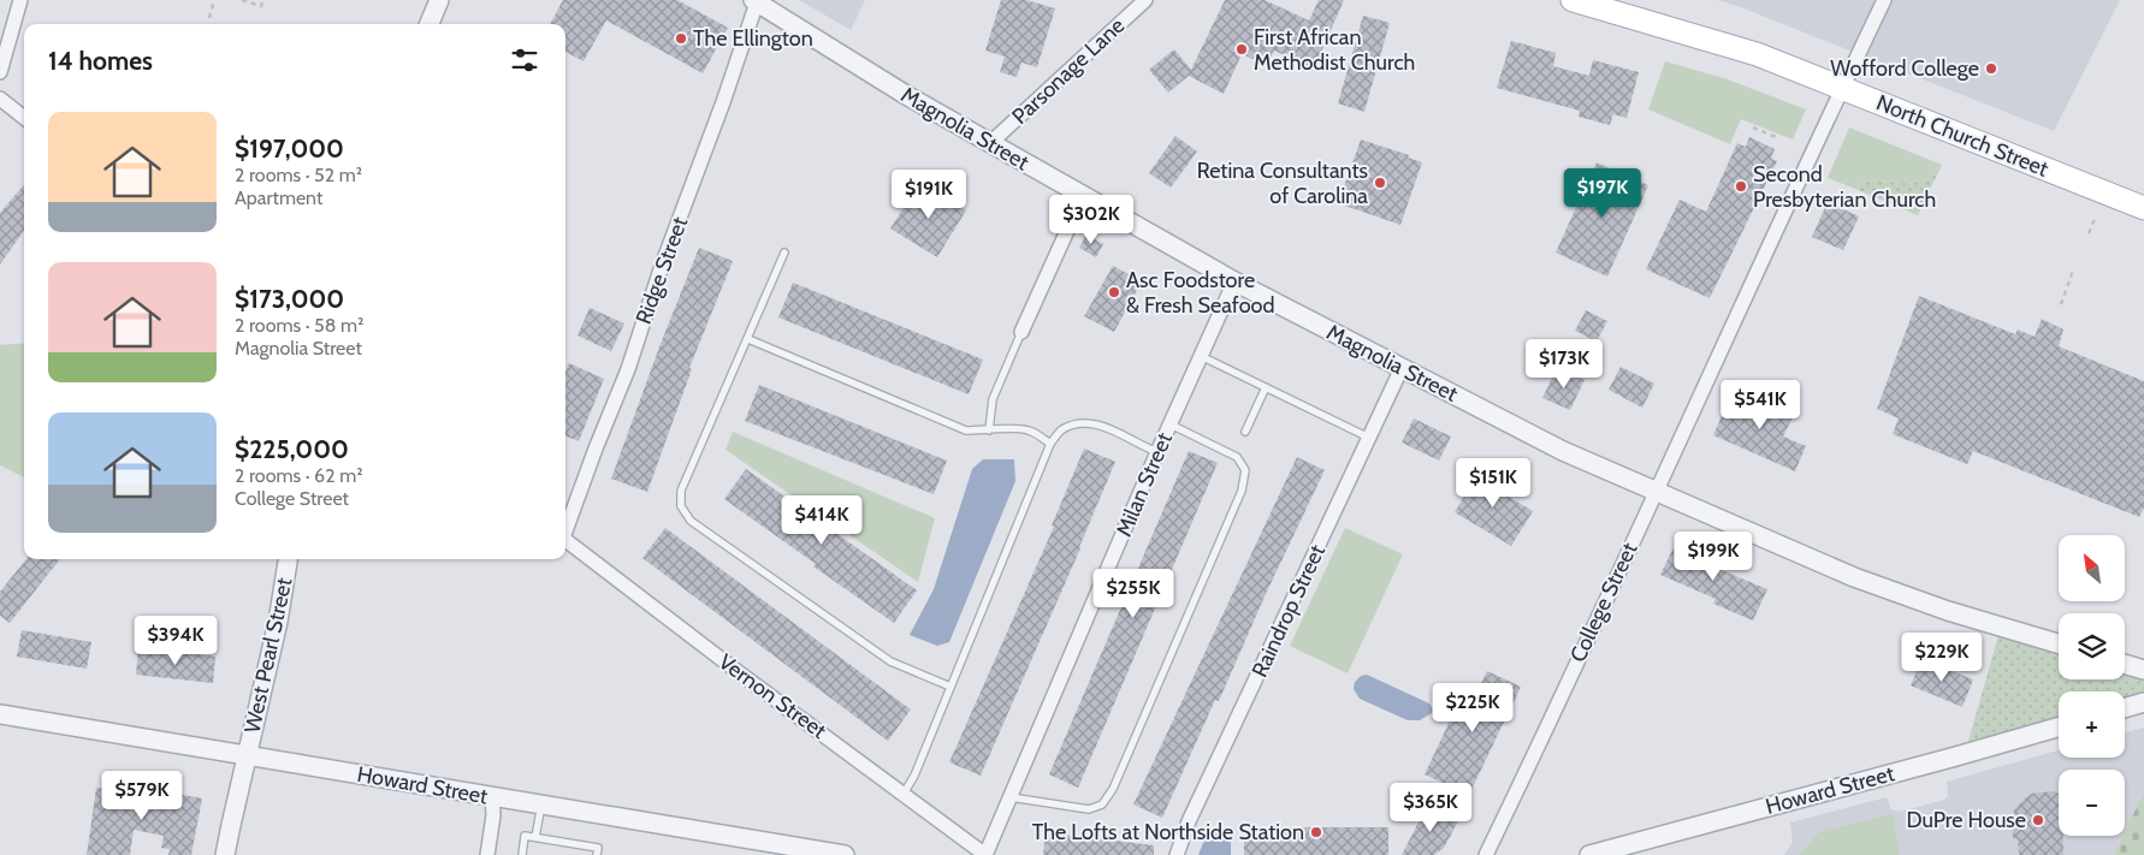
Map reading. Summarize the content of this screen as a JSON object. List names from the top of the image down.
{
  "streets": {
    "main road": ["North Church Street"],
    "street": [
      "Parsonage Lane",
      "Magnolia Street",
      "Ridge Street",
      "Milan Street",
      "College Street",
      "Raindrop Street",
      "West Pearl Street",
      "Vernon Street",
      "Howard Street"
    ]
  },
  "crossings": [
    ["Parsonage Lane", "Magnolia Street"],
    ["Magnolia Street", "Ridge Street"],
    ["Magnolia Street", "Milan Street"],
    ["Magnolia Street", "College Street"],
    ["Magnolia Street", "Raindrop Street"],
    ["North Church Street", "College Street"],
    ["Milan Street", "Vernon Street"],
    ["West Pearl Street", "Howard Street"]
  ],
  "places": [
    "The Ellington",
    "First African Methodist Church",
    "Wofford College",
    "Retina Consultants of Carolina",
    "Second Presbyterian Church",
    "Asc Foodstore & Fresh Seafood",
    "DuPre House",
    "The Lofts at Northside Station"
  ],
  "north": "top left",
  "page": {
    "heading": "14 homes",
    "list": [
      {
        "name": "$197,000",
        "note": "2 rooms · 52 m² · Apartment"
      },
      {
        "name": "$173,000",
        "note": "2 rooms · 58 m² · Magnolia Street"
      },
      {
        "name": "$225,000",
        "note": "2 rooms · 62 m² · College Street"
      }
    ],
    "price": [
      "$197K",
      "$191K",
      "$302K",
      "$173K",
      "$541K",
      "$151K",
      "$414K",
      "$199K",
      "$255K",
      "$394K",
      "$229K",
      "$225K",
      "$579K",
      "$365K"
    ],
    "map_buttons": ["+", "−"]
  }
}
